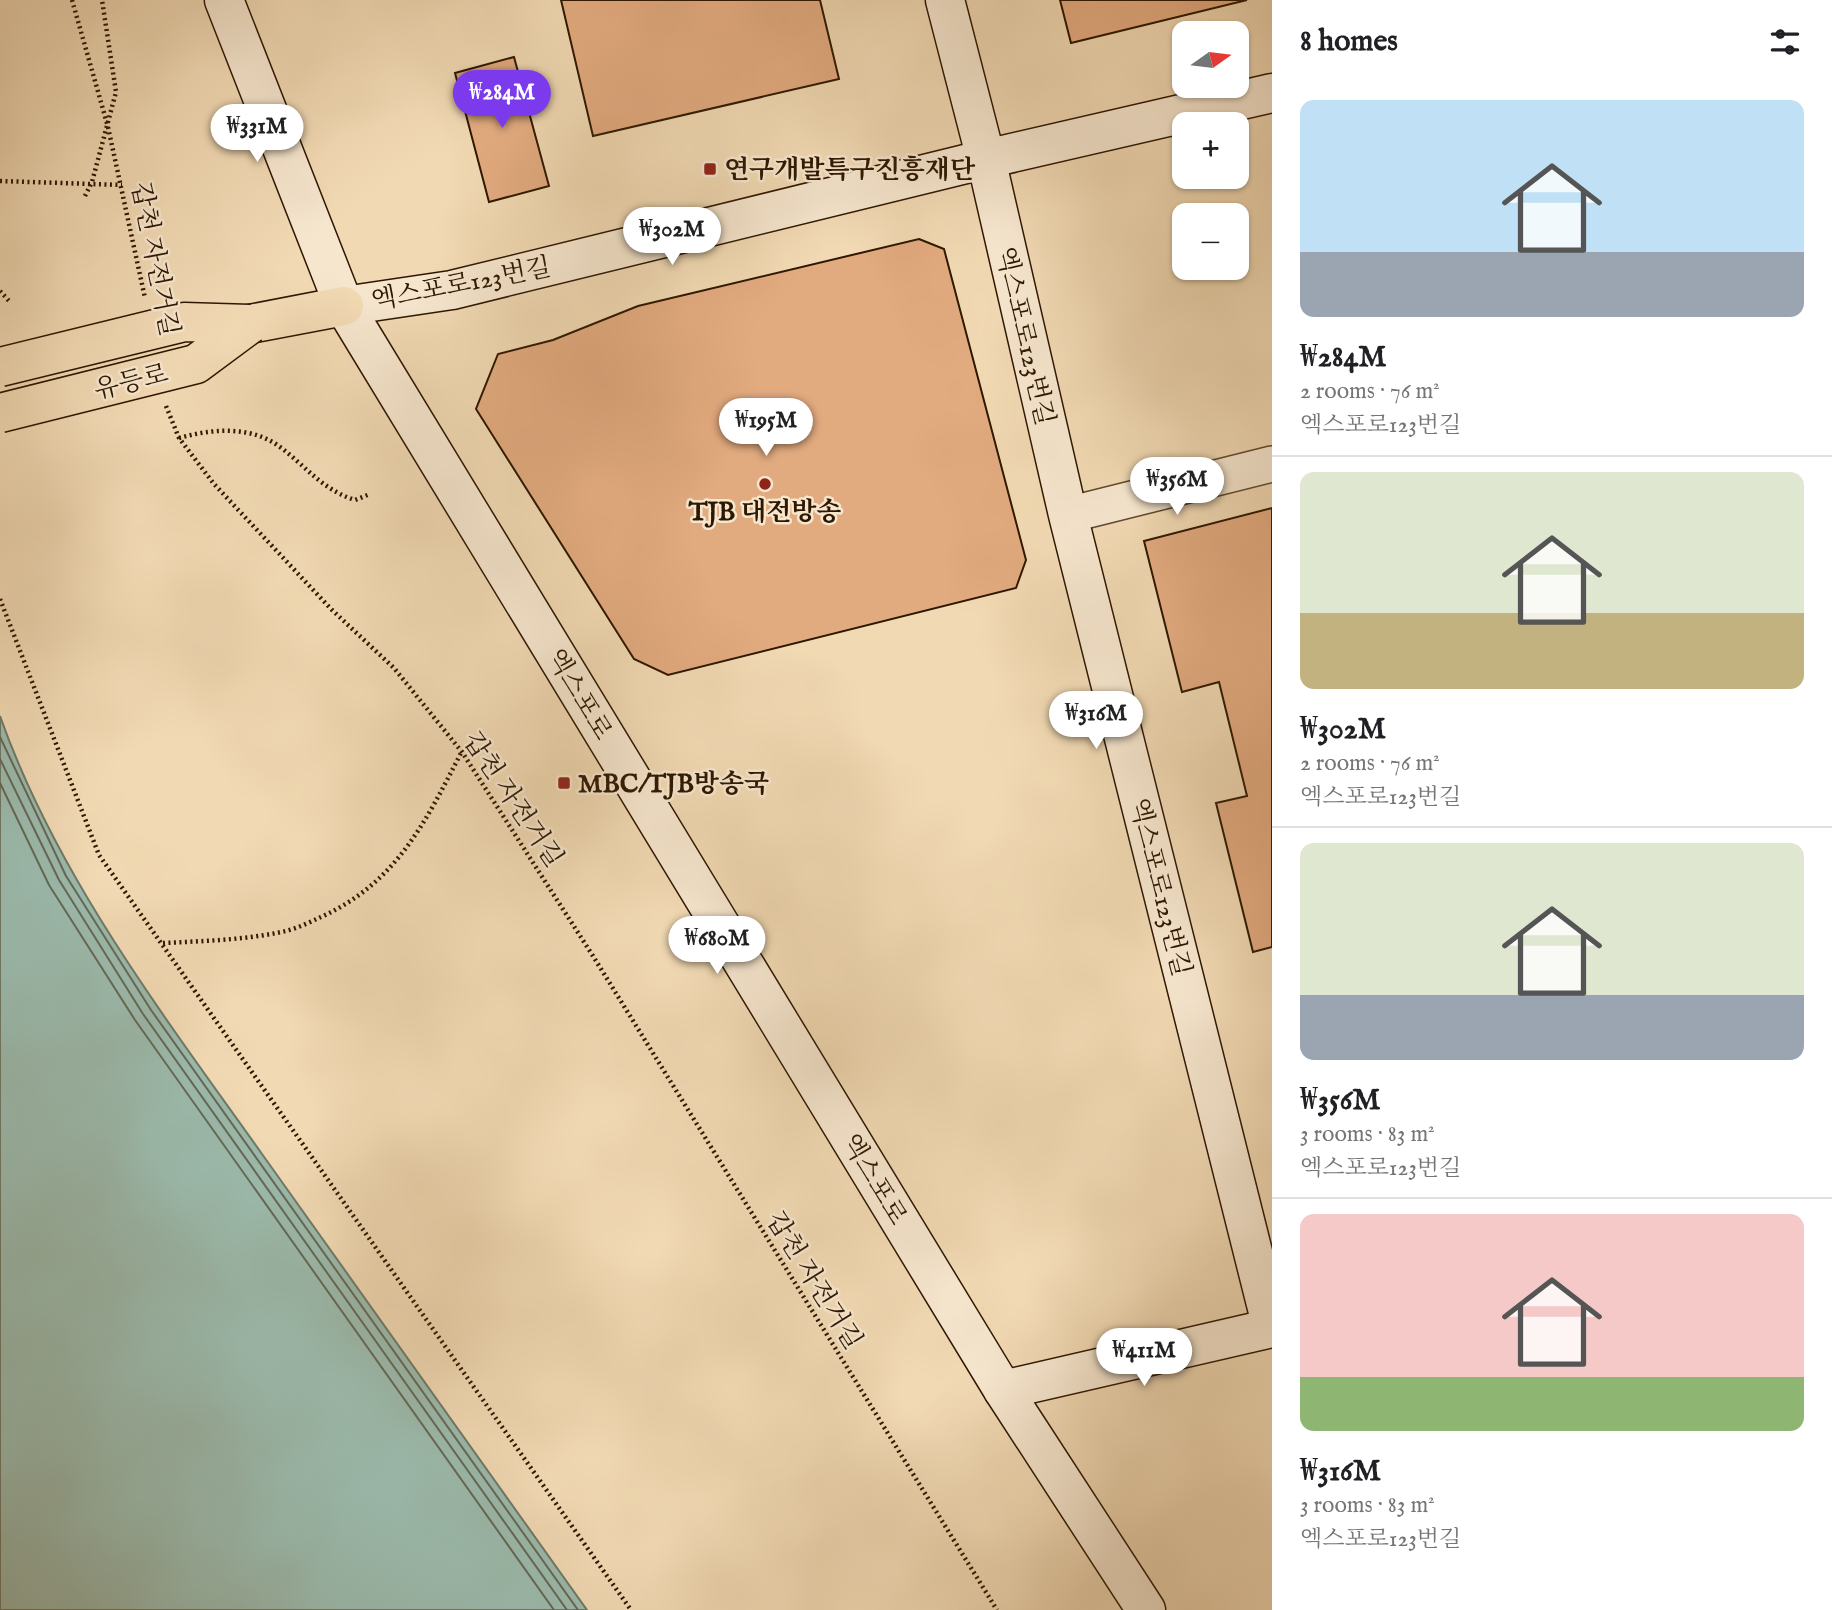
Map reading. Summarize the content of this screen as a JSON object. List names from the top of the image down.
{
  "streets": {
    "main road": ["유등로"],
    "street": ["엑스포로123번길", "엑스포로"],
    "path": ["갑천 자전거길"]
  },
  "crossings": [
    ["엑스포로123번길", "유등로"],
    ["엑스포로123번길", "엑스포로"],
    ["유등로", "엑스포로"]
  ],
  "places": {
    "transit": ["연구개발특구진흥재단", "MBC/TJB방송국"],
    "other": ["TJB 대전방송"]
  },
  "north": "right",
  "page": {
    "heading": "8 homes",
    "map_buttons": ["+", "−"],
    "price": [
      "₩284M",
      "₩331M",
      "₩302M",
      "₩195M",
      "₩356M",
      "₩316M",
      "₩680M",
      "₩411M"
    ],
    "list": [
      {
        "name": "₩284M",
        "note": "2 rooms · 76 m² · 엑스포로123번길"
      },
      {
        "name": "₩302M",
        "note": "2 rooms · 76 m² · 엑스포로123번길"
      },
      {
        "name": "₩356M",
        "note": "3 rooms · 83 m² · 엑스포로123번길"
      },
      {
        "name": "₩316M",
        "note": "3 rooms · 83 m² · 엑스포로123번길"
      }
    ]
  }
}
